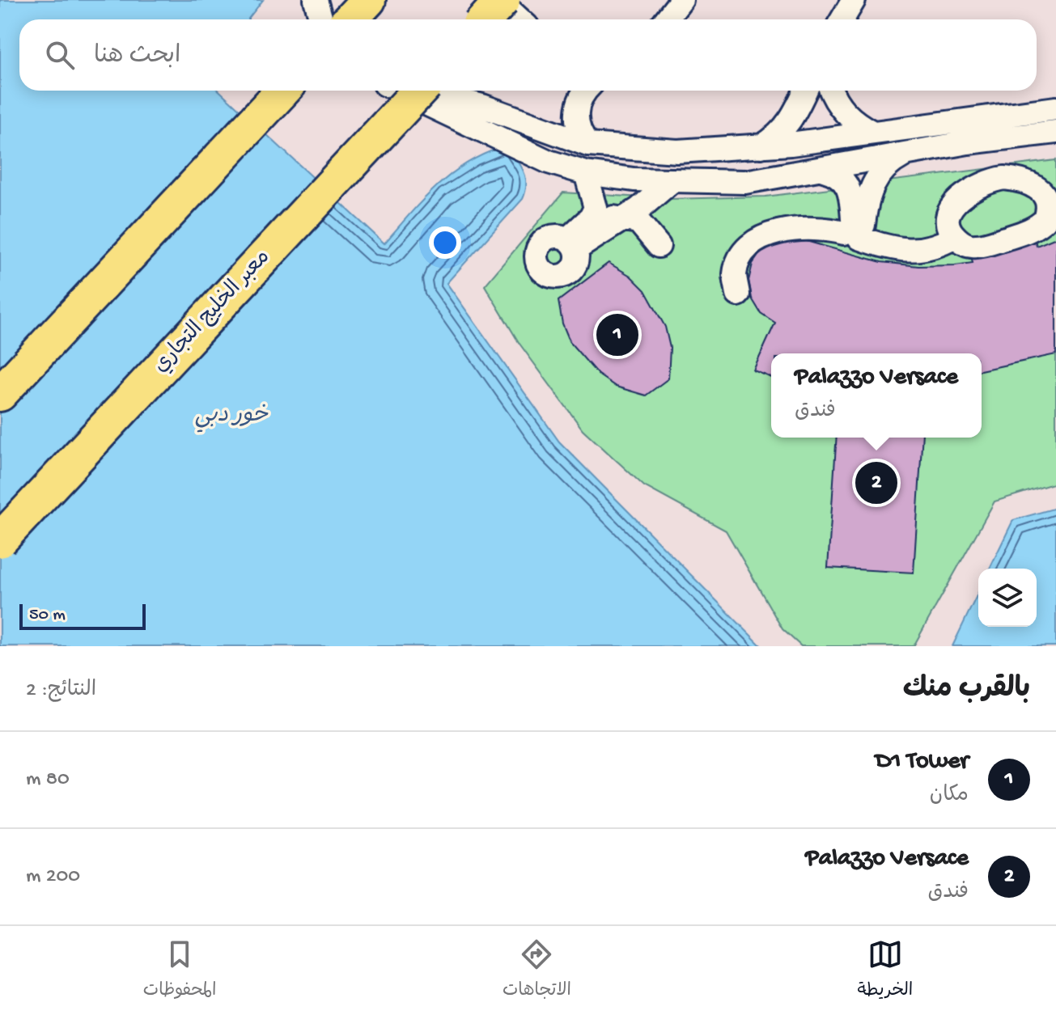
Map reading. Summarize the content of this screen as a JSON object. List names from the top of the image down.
{
  "streets": {
    "highway": ["معبر الخليج التجاري"]
  },
  "water": ["خور دبي"],
  "scale_bar": "50 m",
  "page": {
    "search": "ابحث هنا",
    "pins": ["1", "2"],
    "popup": ["Palazzo Versace", "فندق"],
    "scale": "50 m",
    "heading": ["بالقرب منك", "النتائج: 2"],
    "list": [
      {
        "mark": "1",
        "name": "D1 Tower",
        "note": "مكان",
        "value": "80 m"
      },
      {
        "mark": "2",
        "name": "Palazzo Versace",
        "note": "فندق",
        "value": "200 m"
      }
    ],
    "nav": ["الخريطة", "الاتجاهات", "المحفوظات"]
  }
}
